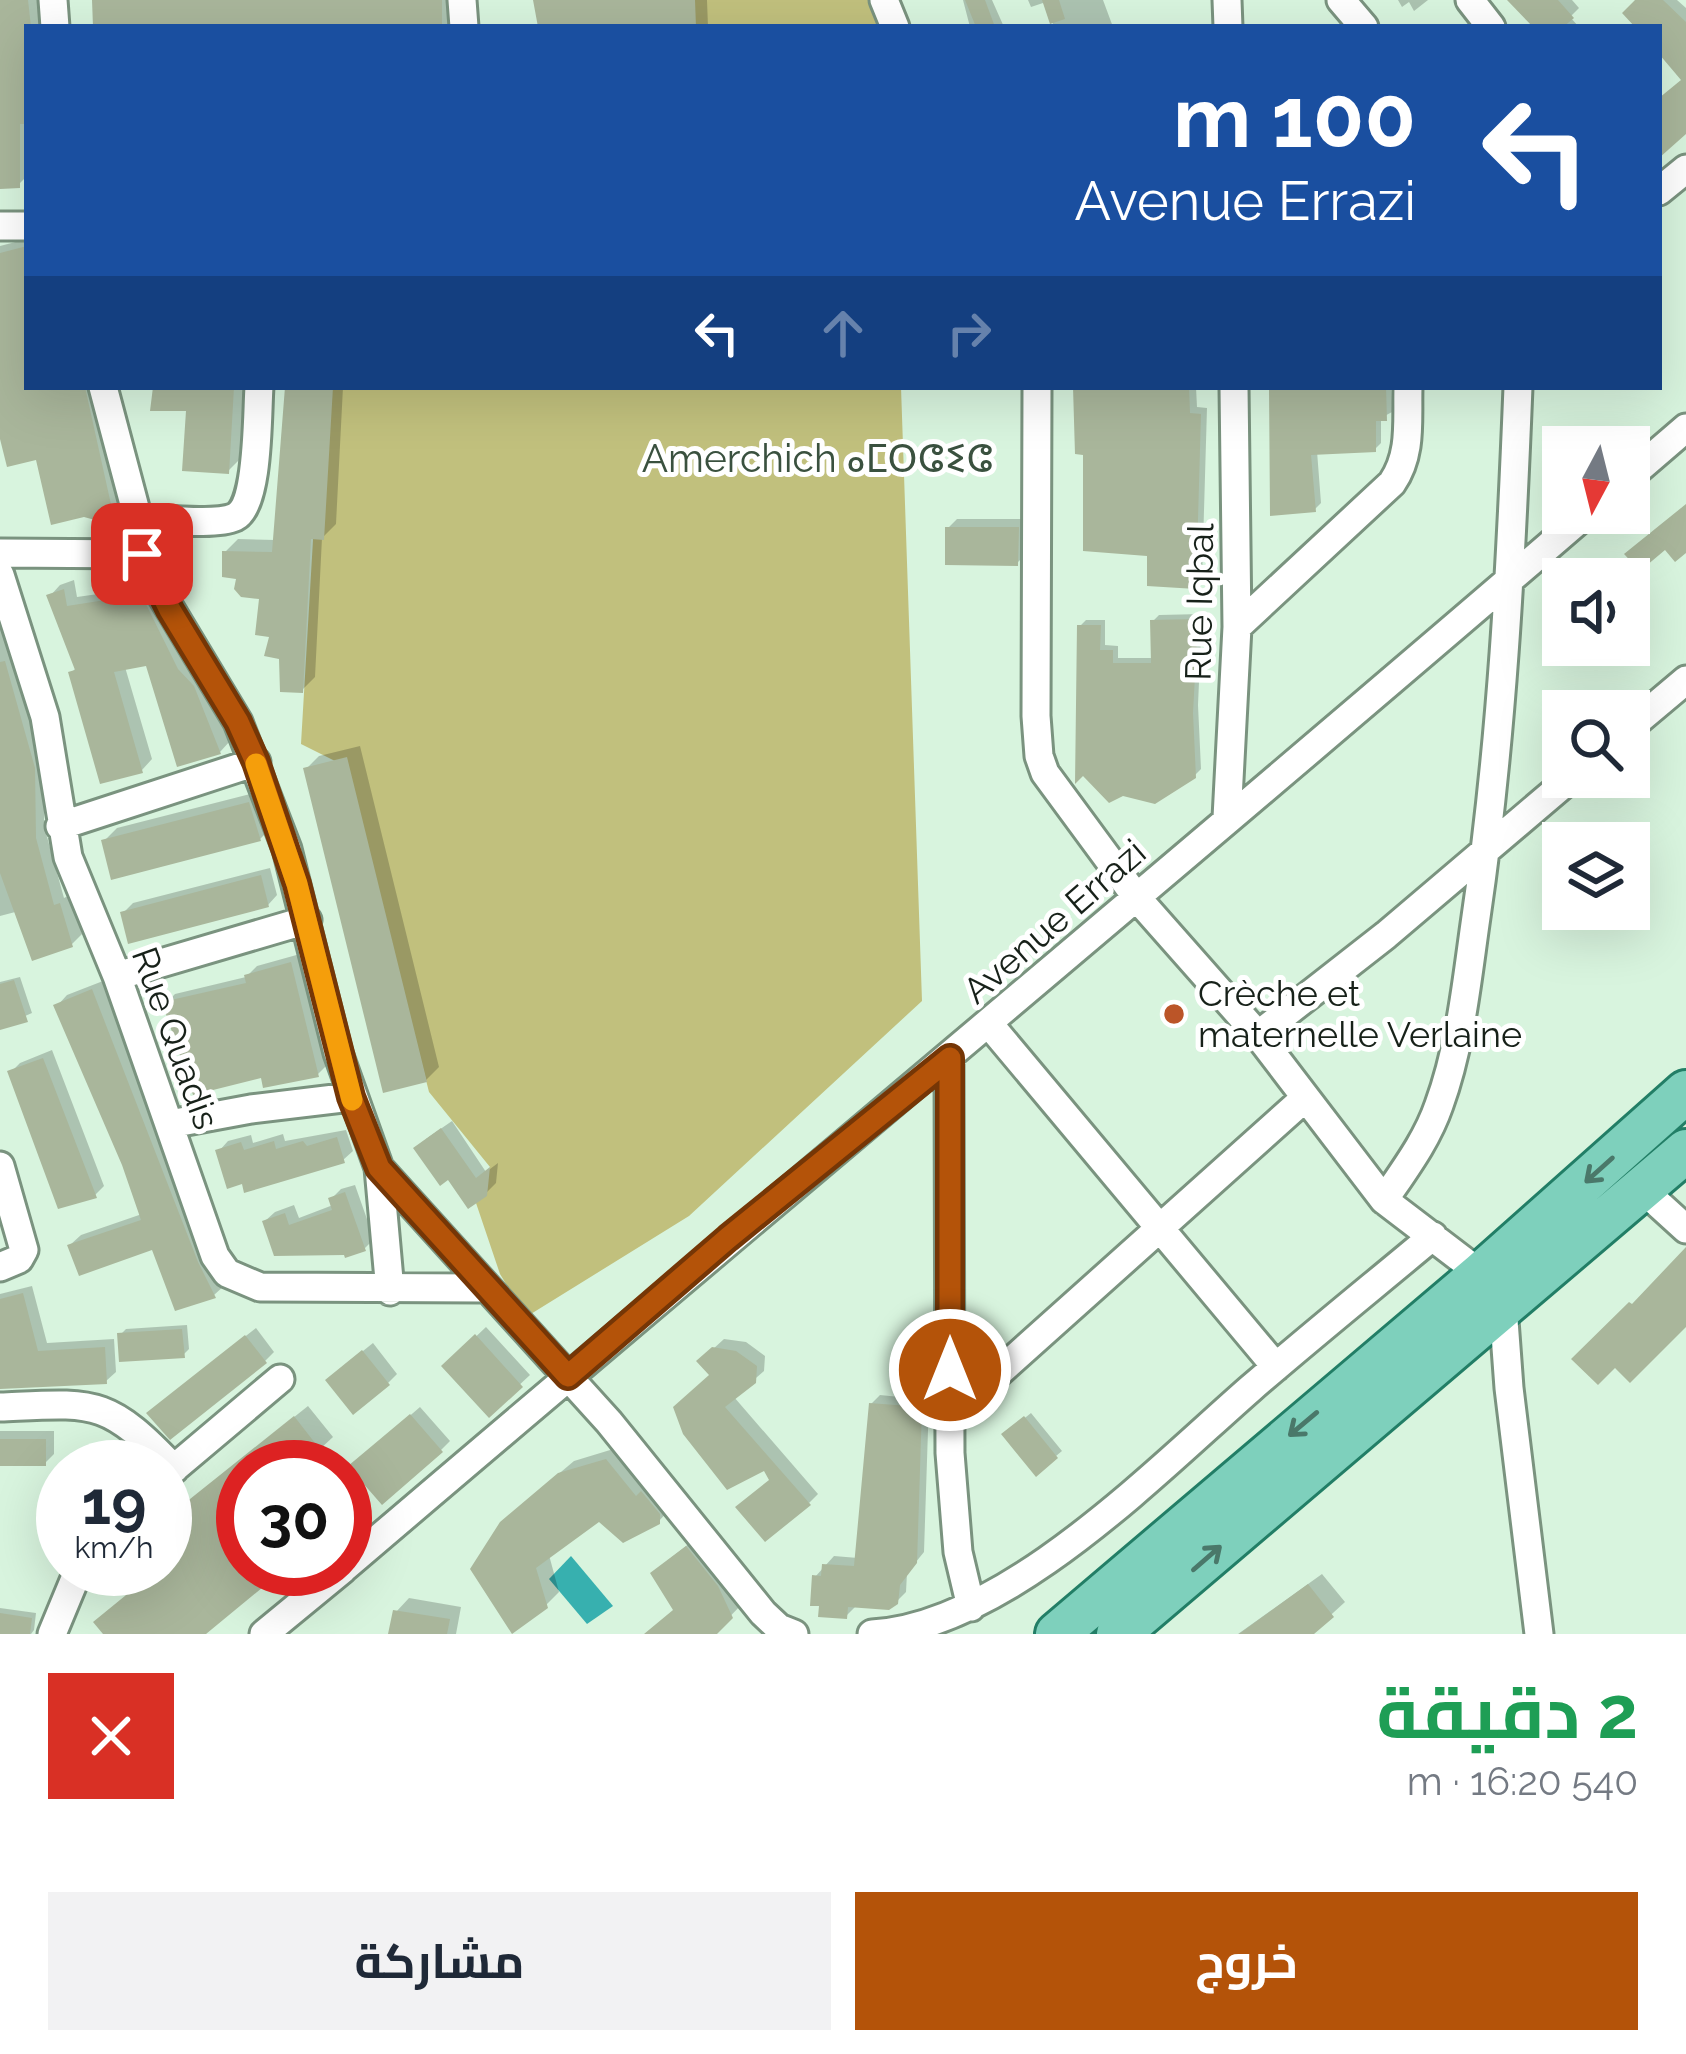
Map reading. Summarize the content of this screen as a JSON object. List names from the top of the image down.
{
  "streets": {
    "street": ["Rue Iqbal", "Avenue Errazi", "Rue Quadis"]
  },
  "crossings": [
    ["Rue Iqbal", "Avenue Errazi"]
  ],
  "districts": ["Amerchich ⴰⵎⵔⵛⵉⵛ"],
  "places": ["Crèche et maternelle Verlaine"],
  "north": "bottom",
  "page": {
    "turn": ["100 m", "Avenue Errazi"],
    "speed": "19 km/h",
    "limit": "30",
    "heading": ["2 دقيقة", "540 m · 16:20"],
    "buttons": ["خروج", "مشاركة"]
  }
}
